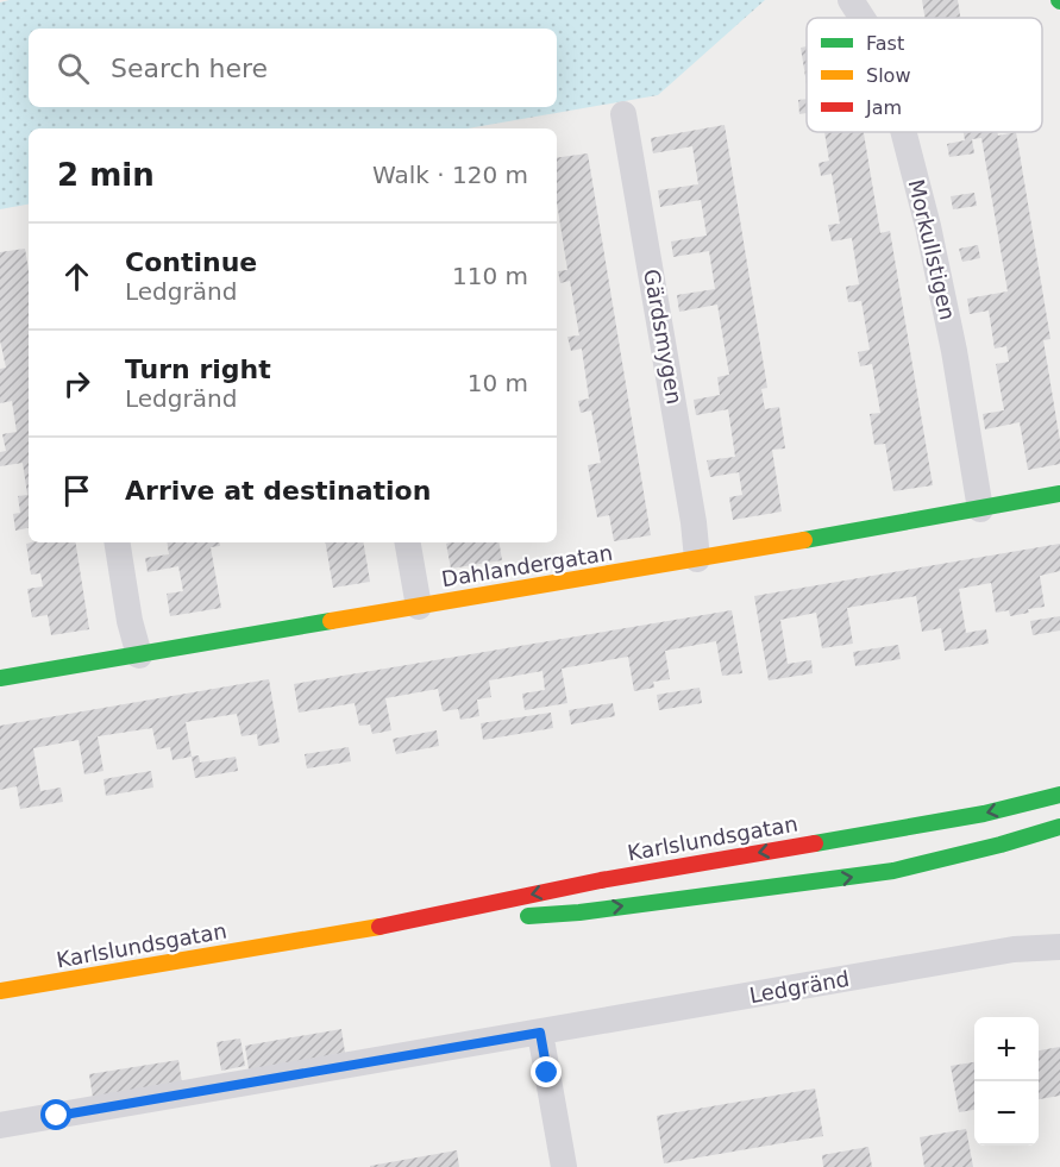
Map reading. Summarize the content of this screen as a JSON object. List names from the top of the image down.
{
  "streets": {
    "main road": ["Dahlandergatan", "Karlslundsgatan"],
    "street": ["Morkullstigen", "Gärdsmygen", "Ledgränd"]
  },
  "crossings": [
    ["Morkullstigen", "Dahlandergatan"],
    ["Gärdsmygen", "Dahlandergatan"]
  ],
  "legend": ["Fast", "Slow", "Jam"],
  "page": {
    "search": "Search here",
    "heading": ["2 min", "Walk · 120 m"],
    "list": [
      ["Continue", "Ledgränd", "110 m"],
      ["Turn right", "Ledgränd", "10 m"],
      "Arrive at destination"
    ],
    "map_buttons": ["+", "−"]
  }
}
